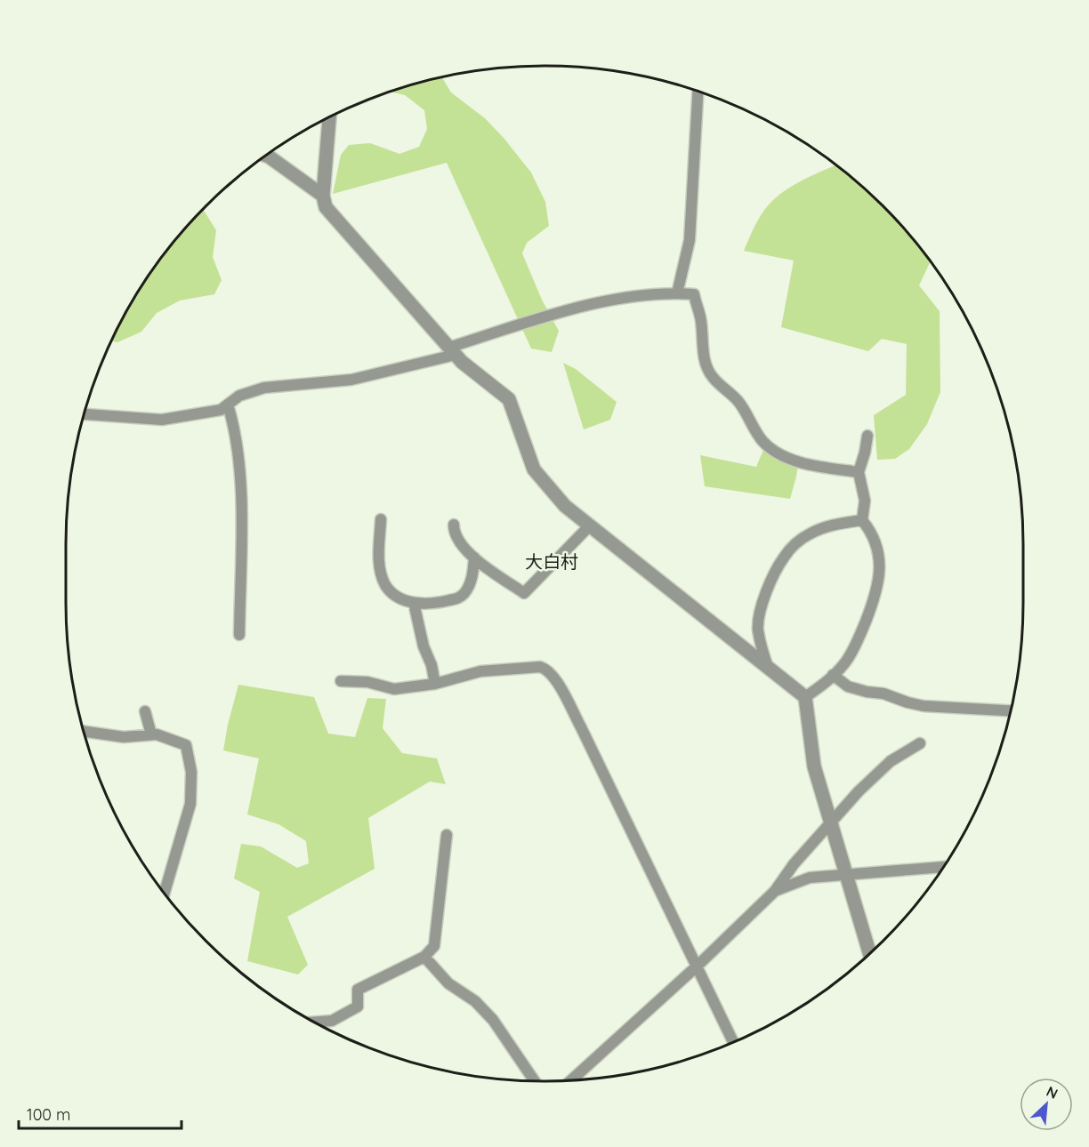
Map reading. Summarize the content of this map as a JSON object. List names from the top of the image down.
{
  "districts": ["大白村"],
  "scale_bar": "100 m",
  "north": "top right"
}
